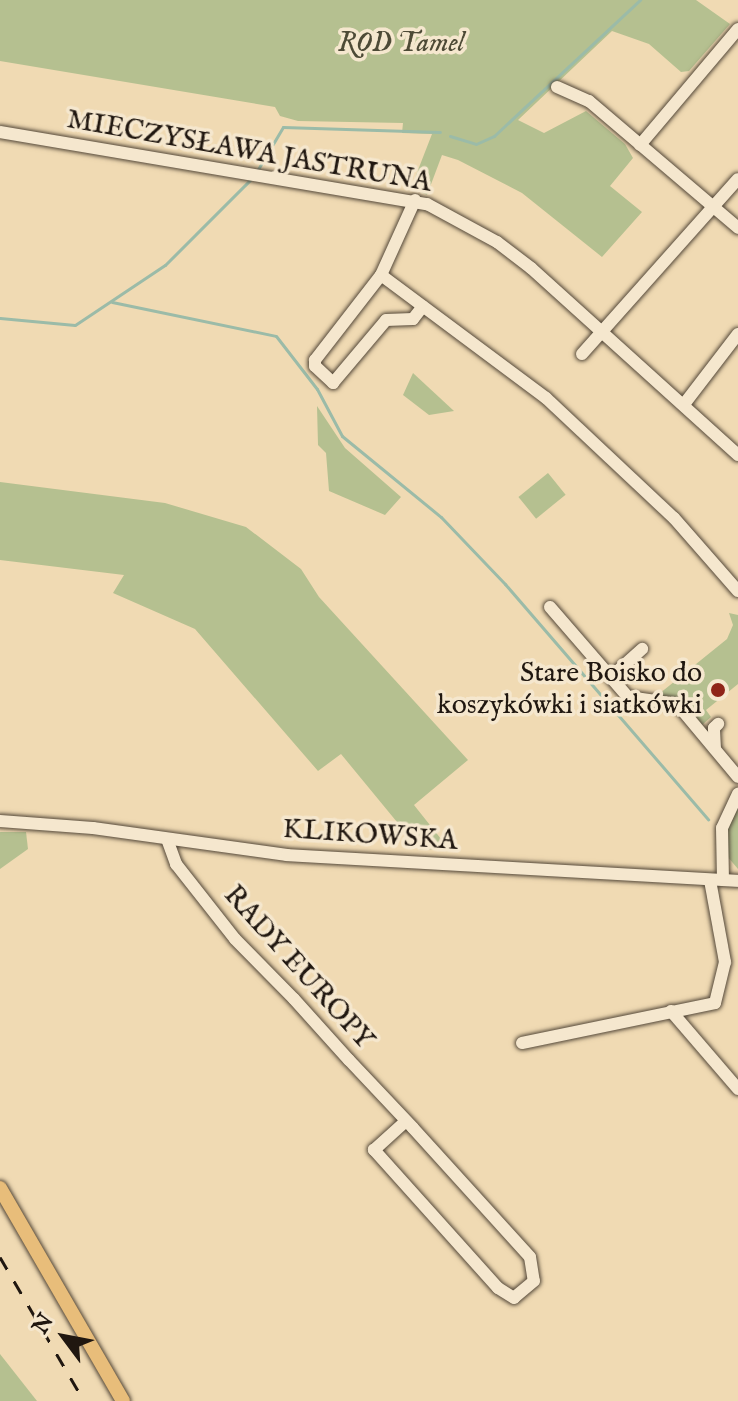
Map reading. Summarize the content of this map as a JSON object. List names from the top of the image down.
{
  "streets": {
    "street": ["MIECZYSŁAWA JASTRUNA", "KLIKOWSKA", "RADY EUROPY"]
  },
  "crossings": [
    ["KLIKOWSKA", "RADY EUROPY"]
  ],
  "parks": ["ROD Tamel"],
  "places": ["Stare Boisko do koszykówki i siatkówki"],
  "north": "top left"
}
